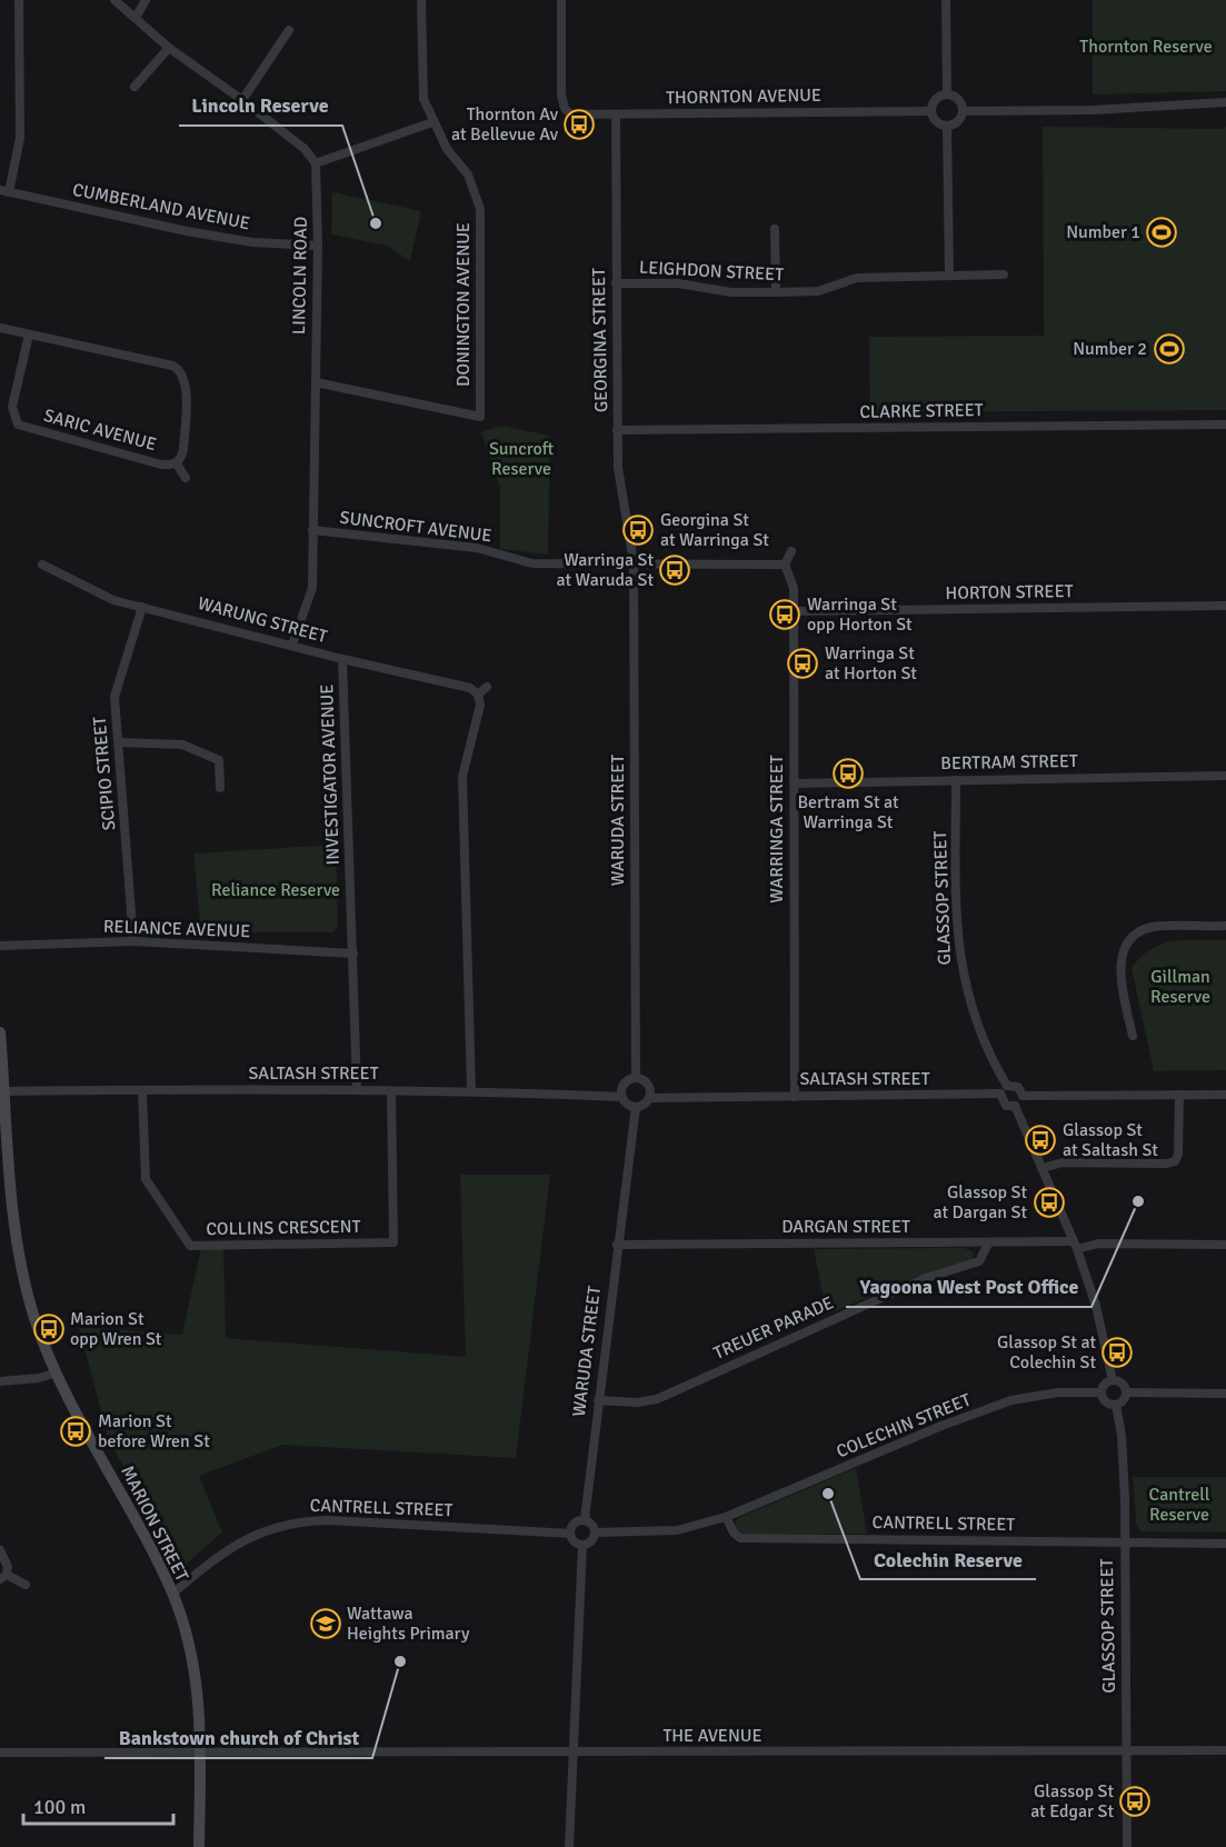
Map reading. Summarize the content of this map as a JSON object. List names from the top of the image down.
{
  "streets": {
    "main road": ["MARION STREET"],
    "street": [
      "THORNTON AVENUE",
      "CUMBERLAND AVENUE",
      "LEIGHDON STREET",
      "LINCOLN ROAD",
      "DONINGTON AVENUE",
      "GEORGINA STREET",
      "CLARKE STREET",
      "SARIC AVENUE",
      "SUNCROFT AVENUE",
      "HORTON STREET",
      "WARUNG STREET",
      "BERTRAM STREET",
      "SCIPIO STREET",
      "INVESTIGATOR AVENUE",
      "WARUDA STREET",
      "WARRINGA STREET",
      "GLASSOP STREET",
      "RELIANCE AVENUE",
      "SALTASH STREET",
      "DARGAN STREET",
      "COLLINS CRESCENT",
      "TREUER PARADE",
      "COLECHIN STREET",
      "CANTRELL STREET",
      "THE AVENUE"
    ]
  },
  "crossings": [
    ["THORNTON AVENUE", "GEORGINA STREET"],
    ["CUMBERLAND AVENUE", "LINCOLN ROAD"],
    ["LEIGHDON STREET", "GEORGINA STREET"],
    ["LINCOLN ROAD", "DONINGTON AVENUE"],
    ["LINCOLN ROAD", "SUNCROFT AVENUE"],
    ["LINCOLN ROAD", "WARUNG STREET"],
    ["GEORGINA STREET", "CLARKE STREET"],
    ["GEORGINA STREET", "SUNCROFT AVENUE"],
    ["GEORGINA STREET", "WARUDA STREET"],
    ["SUNCROFT AVENUE", "WARUDA STREET"],
    ["HORTON STREET", "WARRINGA STREET"],
    ["WARUNG STREET", "SCIPIO STREET"],
    ["WARUNG STREET", "INVESTIGATOR AVENUE"],
    ["BERTRAM STREET", "WARRINGA STREET"],
    ["BERTRAM STREET", "GLASSOP STREET"],
    ["SCIPIO STREET", "RELIANCE AVENUE"],
    ["INVESTIGATOR AVENUE", "RELIANCE AVENUE"],
    ["INVESTIGATOR AVENUE", "SALTASH STREET"],
    ["WARUDA STREET", "SALTASH STREET"],
    ["WARUDA STREET", "DARGAN STREET"],
    ["WARUDA STREET", "TREUER PARADE"],
    ["WARUDA STREET", "CANTRELL STREET"],
    ["WARRINGA STREET", "SALTASH STREET"],
    ["GLASSOP STREET", "SALTASH STREET"],
    ["GLASSOP STREET", "COLECHIN STREET"],
    ["GLASSOP STREET", "CANTRELL STREET"],
    ["GLASSOP STREET", "THE AVENUE"],
    ["SALTASH STREET", "COLLINS CRESCENT"],
    ["SALTASH STREET", "MARION STREET"],
    ["DARGAN STREET", "TREUER PARADE"],
    ["COLECHIN STREET", "CANTRELL STREET"],
    ["CANTRELL STREET", "MARION STREET"],
    ["MARION STREET", "THE AVENUE"]
  ],
  "parks": [
    "Thornton Reserve",
    "Suncroft Reserve",
    "Reliance Reserve",
    "Gillman Reserve",
    "Cantrell Reserve"
  ],
  "places": {
    "bus stop": [
      "Thornton Av at Bellevue Av",
      "Georgina St at Warringa St",
      "Warringa St at Waruda St",
      "Warringa St opp Horton St",
      "Warringa St at Horton St",
      "Bertram St at Warringa St",
      "Glassop St at Saltash St",
      "Glassop St at Dargan St",
      "Marion St opp Wren St",
      "Glassop St at Colechin St",
      "Marion St before Wren St",
      "Glassop St at Edgar St"
    ],
    "other": [
      "Lincoln Reserve",
      "Yagoona West Post Office",
      "Colechin Reserve",
      "Bankstown church of Christ"
    ],
    "sports": ["Number 1", "Number 2"],
    "school or university": ["Wattawa Heights Primary"]
  },
  "scale_bar": "100 m"
}
